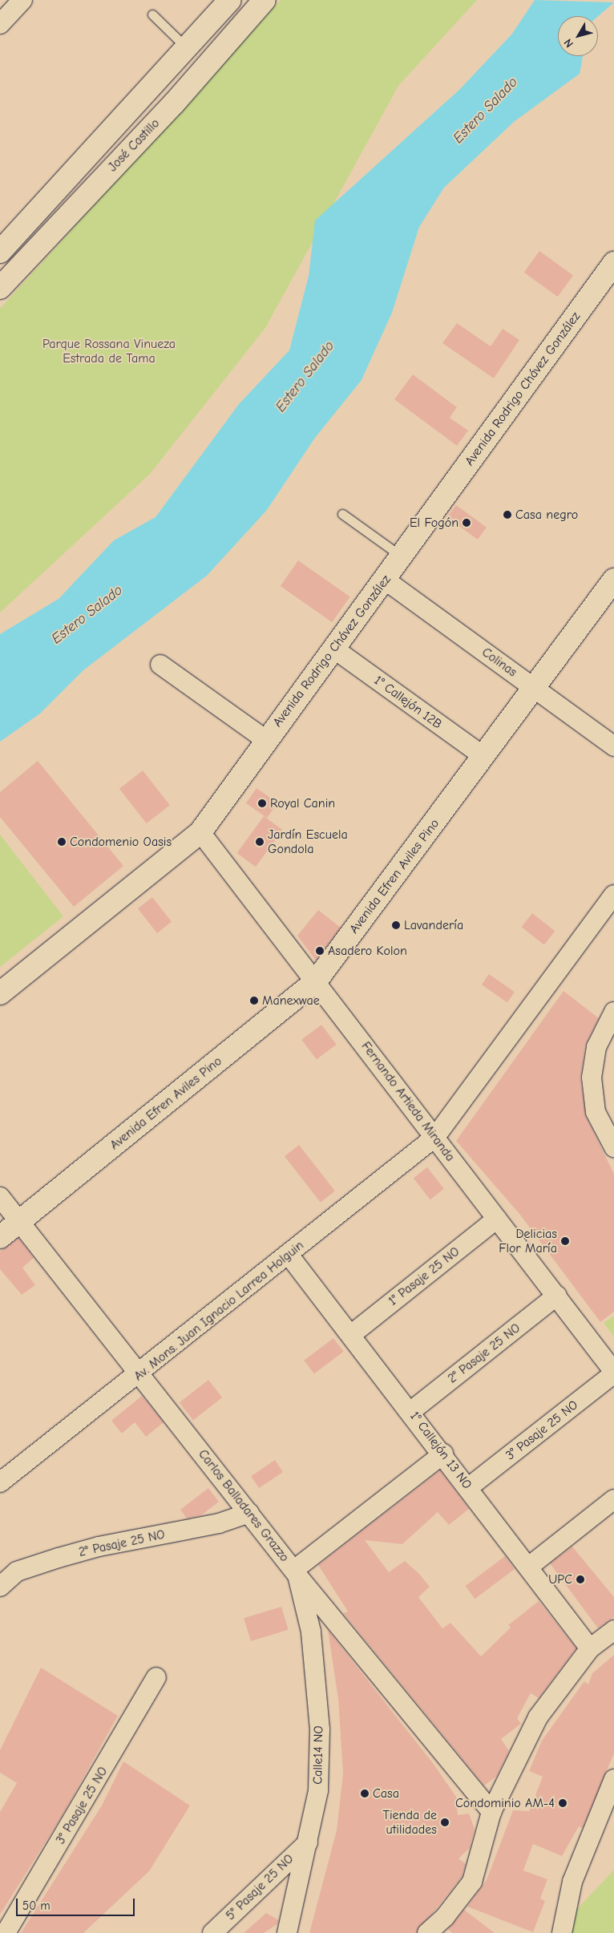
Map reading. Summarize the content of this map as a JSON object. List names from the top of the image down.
{
  "streets": {
    "street": [
      "José Castillo",
      "Avenida Rodrigo Chávez González",
      "Colinas",
      "1° Callejón 12B",
      "Avenida Efren Aviles Pino",
      "Fernando Artieda Miranda",
      "1° Pasaje 25 NO",
      "Av. Mons. Juan Ignacio Larrea Holguin",
      "2° Pasaje 25 NO",
      "3° Pasaje 25 NO",
      "1° Callejón 13 NO",
      "Carlos Balladares Grazzo",
      "Calle14 NO",
      "5° Pasaje 25 NO"
    ]
  },
  "crossings": [
    ["Avenida Rodrigo Chávez González", "Colinas"],
    ["Avenida Rodrigo Chávez González", "1° Callejón 12B"],
    ["Avenida Rodrigo Chávez González", "Fernando Artieda Miranda"],
    ["Colinas", "Avenida Efren Aviles Pino"],
    ["1° Callejón 12B", "Avenida Efren Aviles Pino"],
    ["Avenida Efren Aviles Pino", "Fernando Artieda Miranda"],
    ["Avenida Efren Aviles Pino", "Carlos Balladares Grazzo"],
    ["Fernando Artieda Miranda", "1° Pasaje 25 NO"],
    ["Fernando Artieda Miranda", "Av. Mons. Juan Ignacio Larrea Holguin"],
    ["Fernando Artieda Miranda", "2° Pasaje 25 NO"],
    ["Fernando Artieda Miranda", "3° Pasaje 25 NO"],
    ["1° Pasaje 25 NO", "1° Callejón 13 NO"],
    ["Av. Mons. Juan Ignacio Larrea Holguin", "1° Callejón 13 NO"],
    ["Av. Mons. Juan Ignacio Larrea Holguin", "Carlos Balladares Grazzo"],
    ["2° Pasaje 25 NO", "1° Callejón 13 NO"],
    ["2° Pasaje 25 NO", "Carlos Balladares Grazzo"],
    ["3° Pasaje 25 NO", "1° Callejón 13 NO"],
    ["Carlos Balladares Grazzo", "Calle14 NO"],
    ["Calle14 NO", "5° Pasaje 25 NO"]
  ],
  "water": ["Estero Salado"],
  "parks": ["Parque Rossana Vinueza Estrada de Tama"],
  "places": [
    "Casa negro",
    "El Fogón",
    "Royal Canin",
    "Condomenio Oasis",
    "Jardín Escuela Gondola",
    "Lavandería",
    "Asadero Kolon",
    "Manexwae",
    "Delicias Flor María",
    "UPC",
    "Casa",
    "Condominio AM-4",
    "Tienda de utilidades"
  ],
  "scale_bar": "50 m",
  "north": "bottom left"
}
